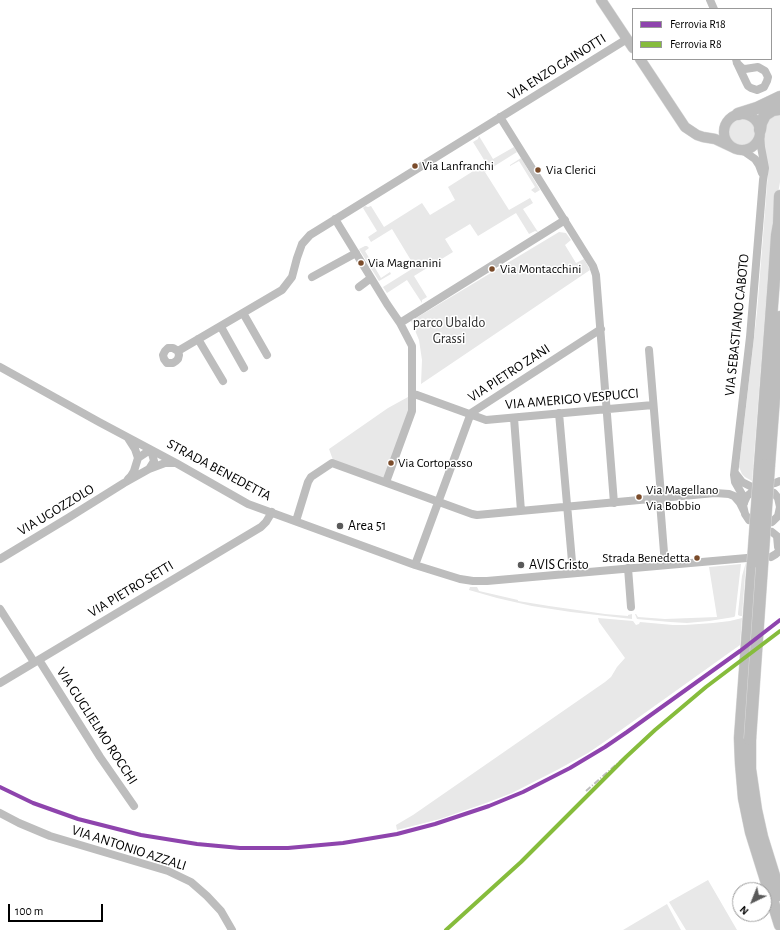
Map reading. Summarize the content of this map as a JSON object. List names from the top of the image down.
{
  "streets": {
    "street": [
      "VIA ENZO GAINOTTI",
      "VIA SEBASTIANO CABOTO",
      "VIA PIETRO ZANI",
      "VIA AMERIGO VESPUCCI",
      "STRADA BENEDETTA",
      "VIA UGOZZOLO",
      "VIA PIETRO SETTI",
      "VIA GUGLIELMO ROCCHI",
      "VIA ANTONIO AZZALI"
    ]
  },
  "crossings": [
    ["VIA PIETRO ZANI", "VIA AMERIGO VESPUCCI"],
    ["VIA PIETRO ZANI", "STRADA BENEDETTA"],
    ["STRADA BENEDETTA", "VIA UGOZZOLO"],
    ["STRADA BENEDETTA", "VIA PIETRO SETTI"],
    ["VIA PIETRO SETTI", "VIA GUGLIELMO ROCCHI"]
  ],
  "parks": ["parco Ubaldo Grassi"],
  "places": [
    "Via Lanfranchi",
    "Via Clerici",
    "Via Magnanini",
    "Via Montacchini",
    "Via Cortopasso",
    "Via Magellano Via Bobbio",
    "Area 51",
    "Strada Benedetta",
    "AVIS Cristo"
  ],
  "lines": ["rail line R18", "rail line R8"],
  "legend": ["Ferrovia R18", "Ferrovia R8"],
  "scale_bar": "100 m",
  "north": "bottom left"
}
